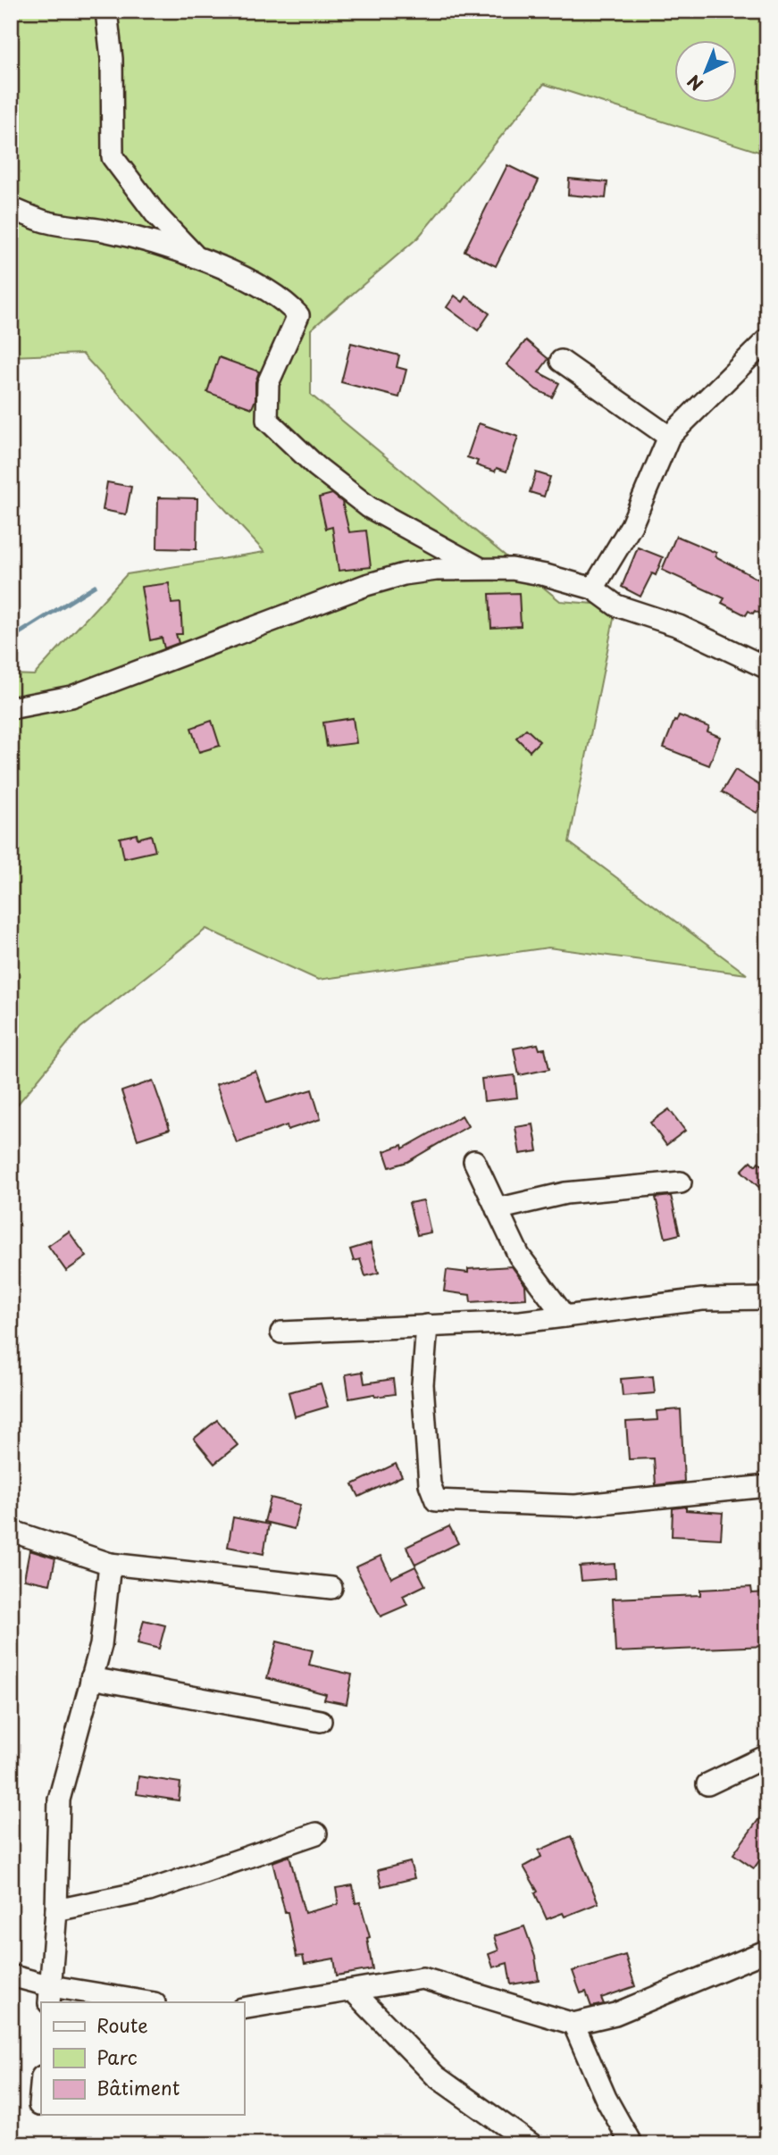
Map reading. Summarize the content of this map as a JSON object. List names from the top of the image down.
{
  "legend": ["Route", "Parc", "Bâtiment"],
  "north": "bottom left"
}
